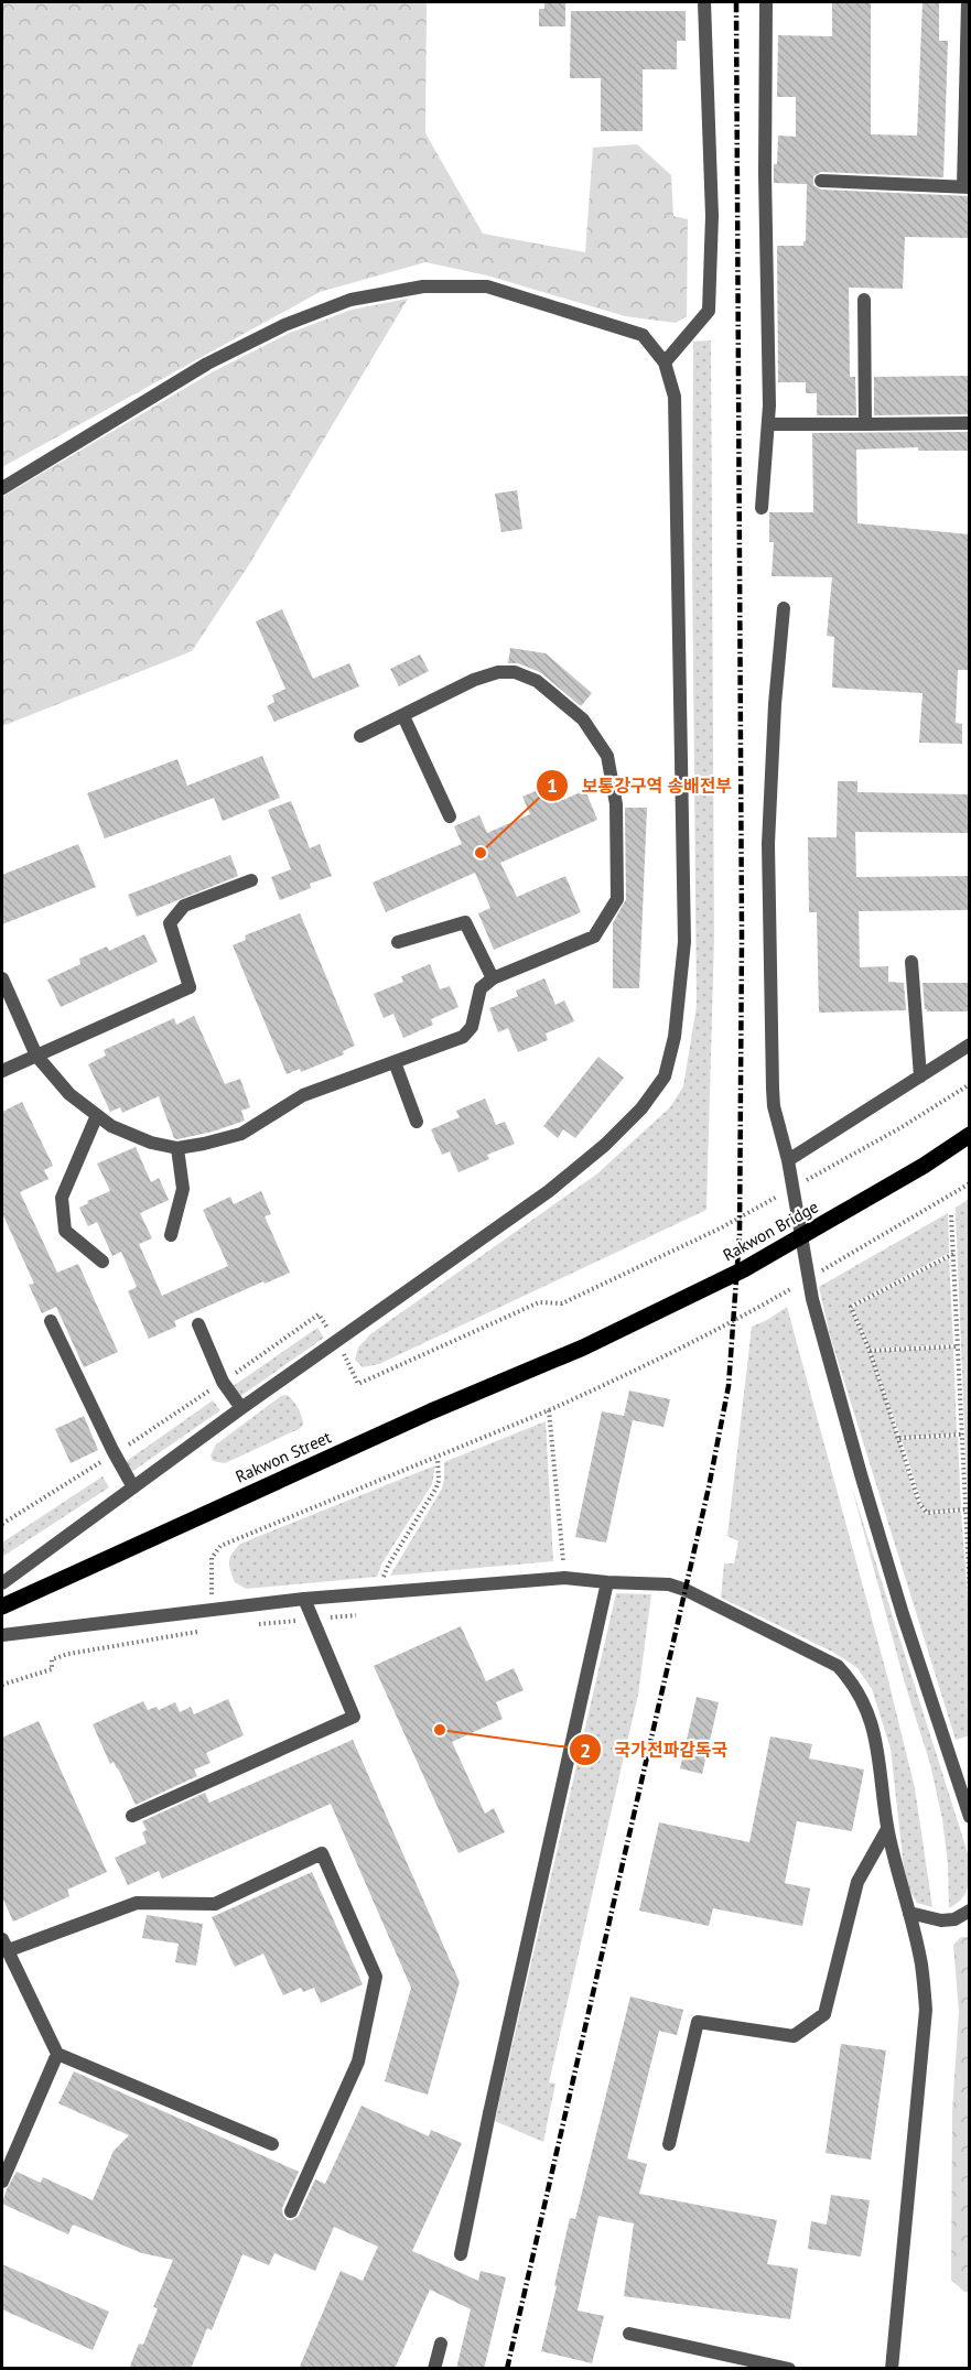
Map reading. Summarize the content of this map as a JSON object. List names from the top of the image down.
{
  "streets": {
    "main road": ["Rakwon Bridge", "Rakwon Street"]
  },
  "crossings": [
    ["Rakwon Bridge", "Rakwon Street"]
  ],
  "places": ["보통강구역 송배전부", "국가전파감독국"]
}
